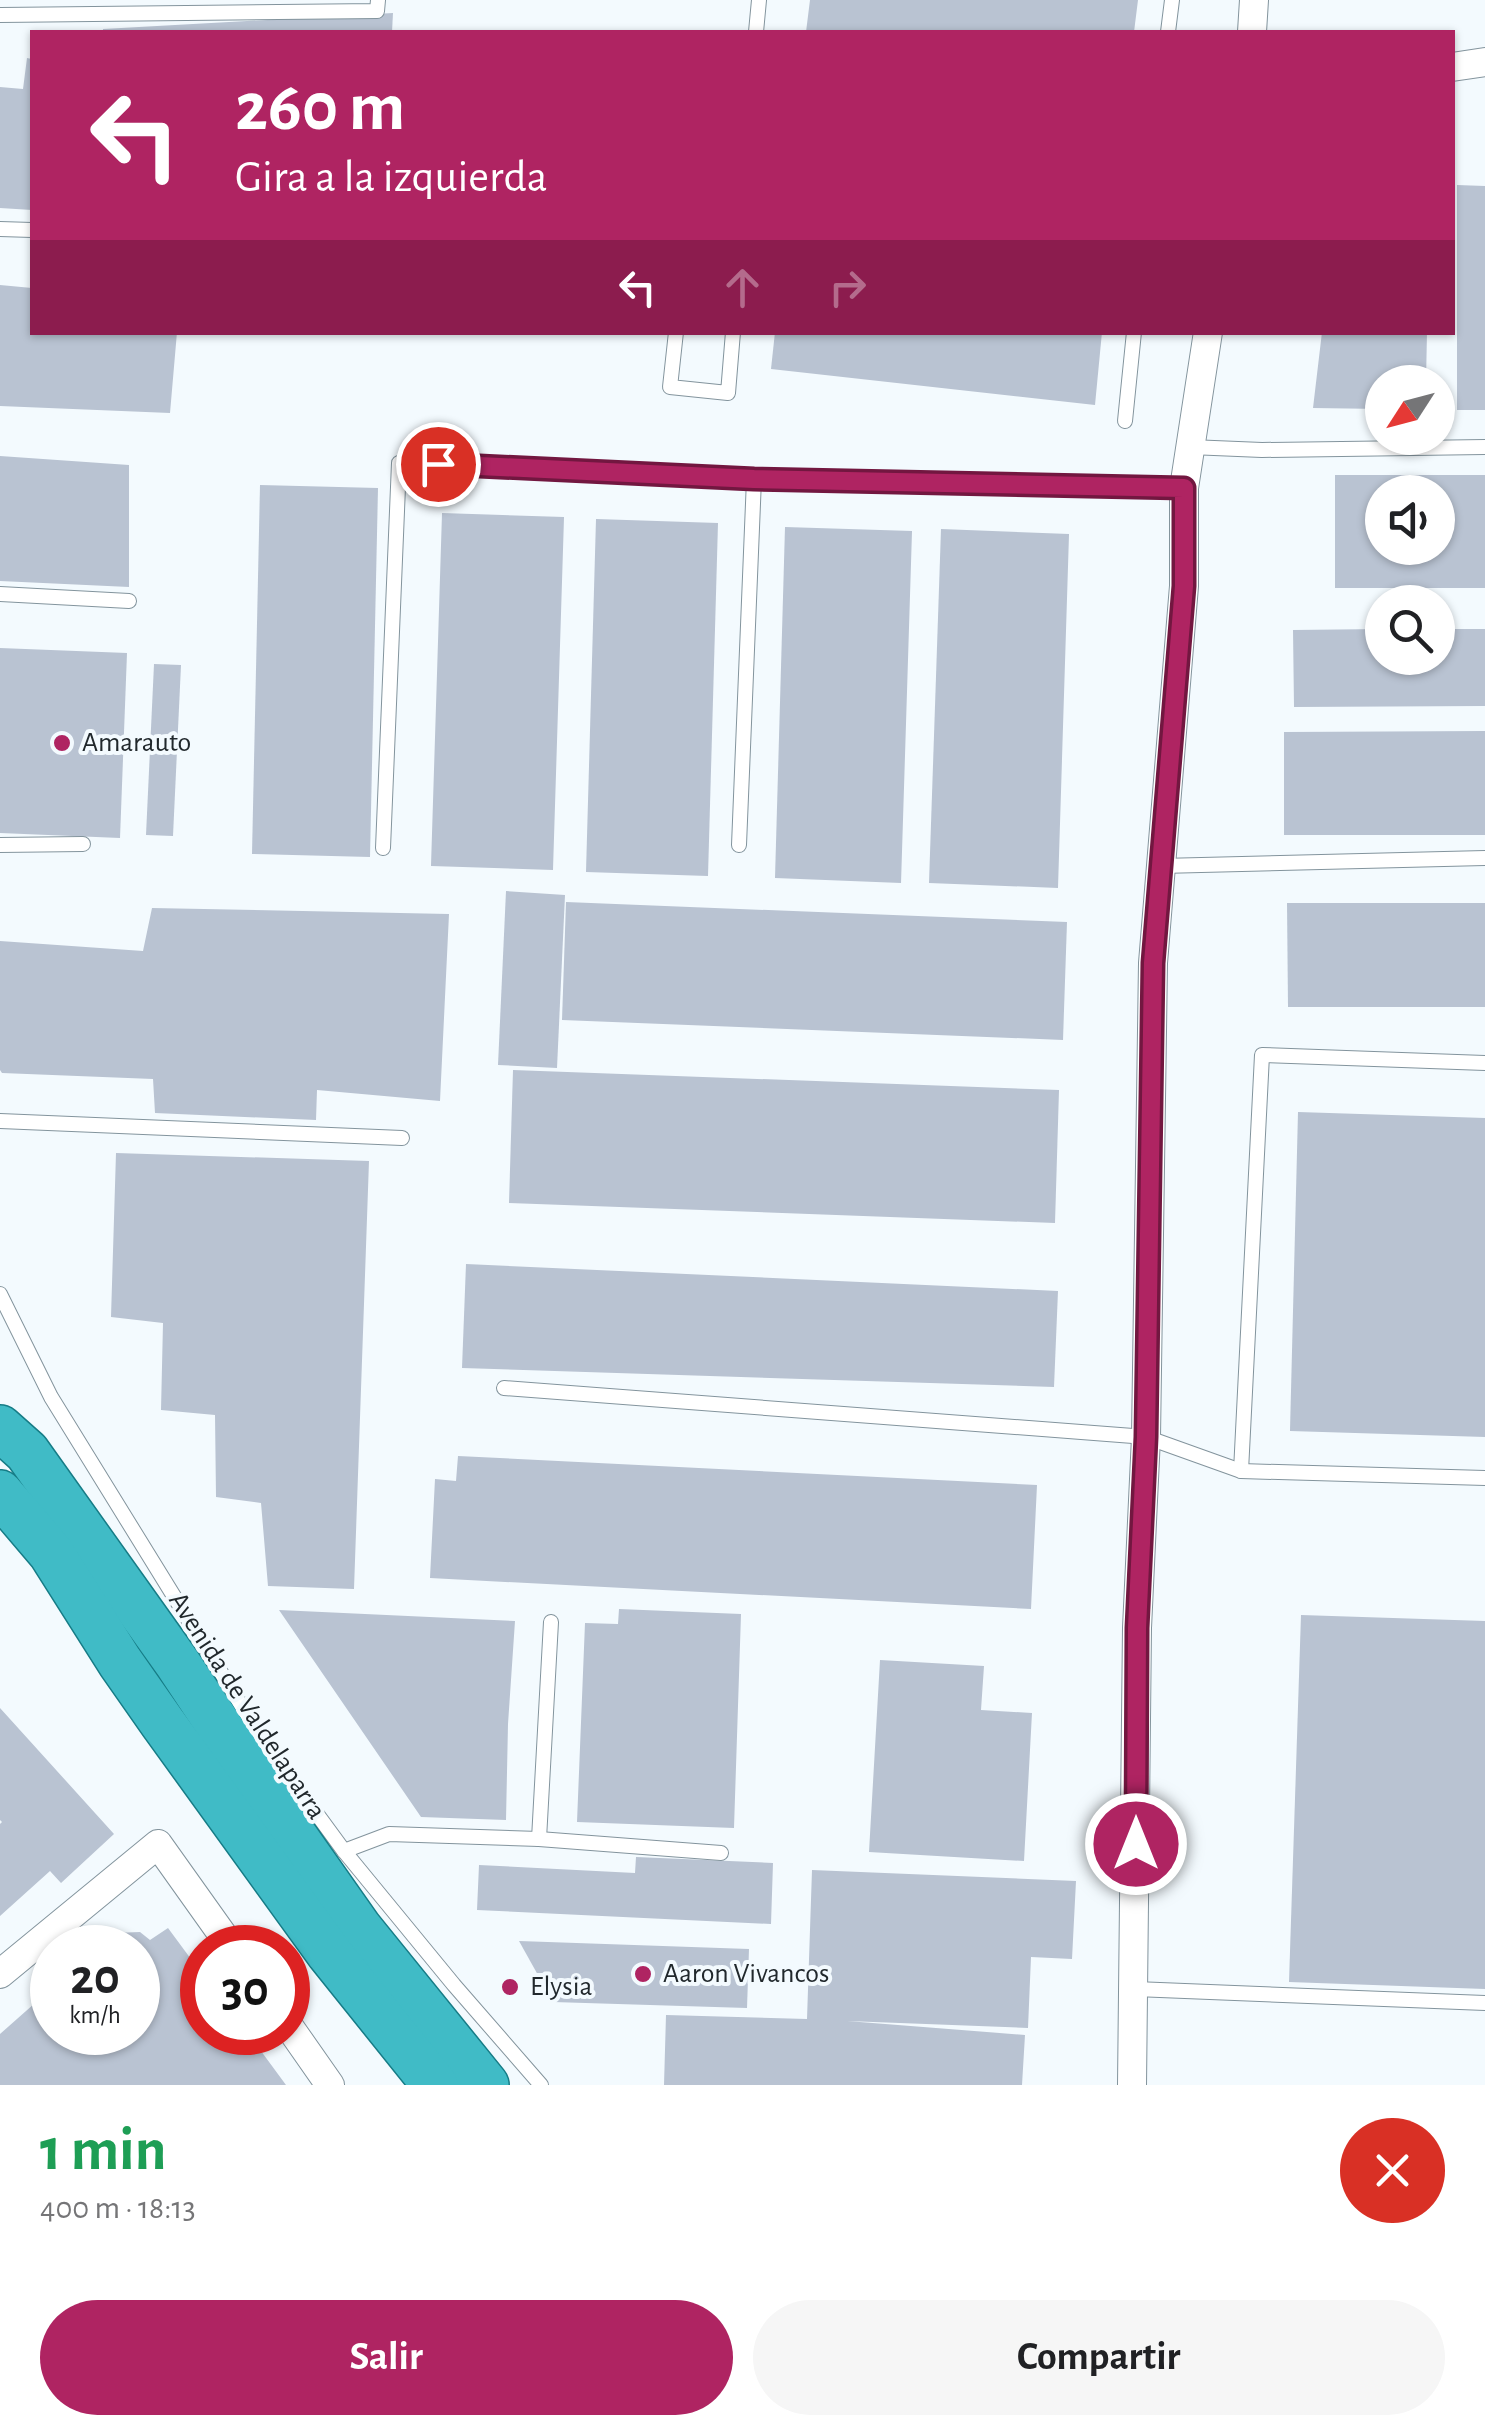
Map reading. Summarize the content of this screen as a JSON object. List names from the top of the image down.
{
  "streets": {
    "highway": ["Avenida de Valdelaparra"]
  },
  "places": ["Amarauto", "Aaron Vivancos", "Elysia"],
  "north": "bottom left",
  "page": {
    "turn": ["260 m", "Gira a la izquierda"],
    "speed": "20 km/h",
    "limit": "30",
    "heading": ["1 min", "400 m · 18:13"],
    "buttons": ["Salir", "Compartir"]
  }
}
